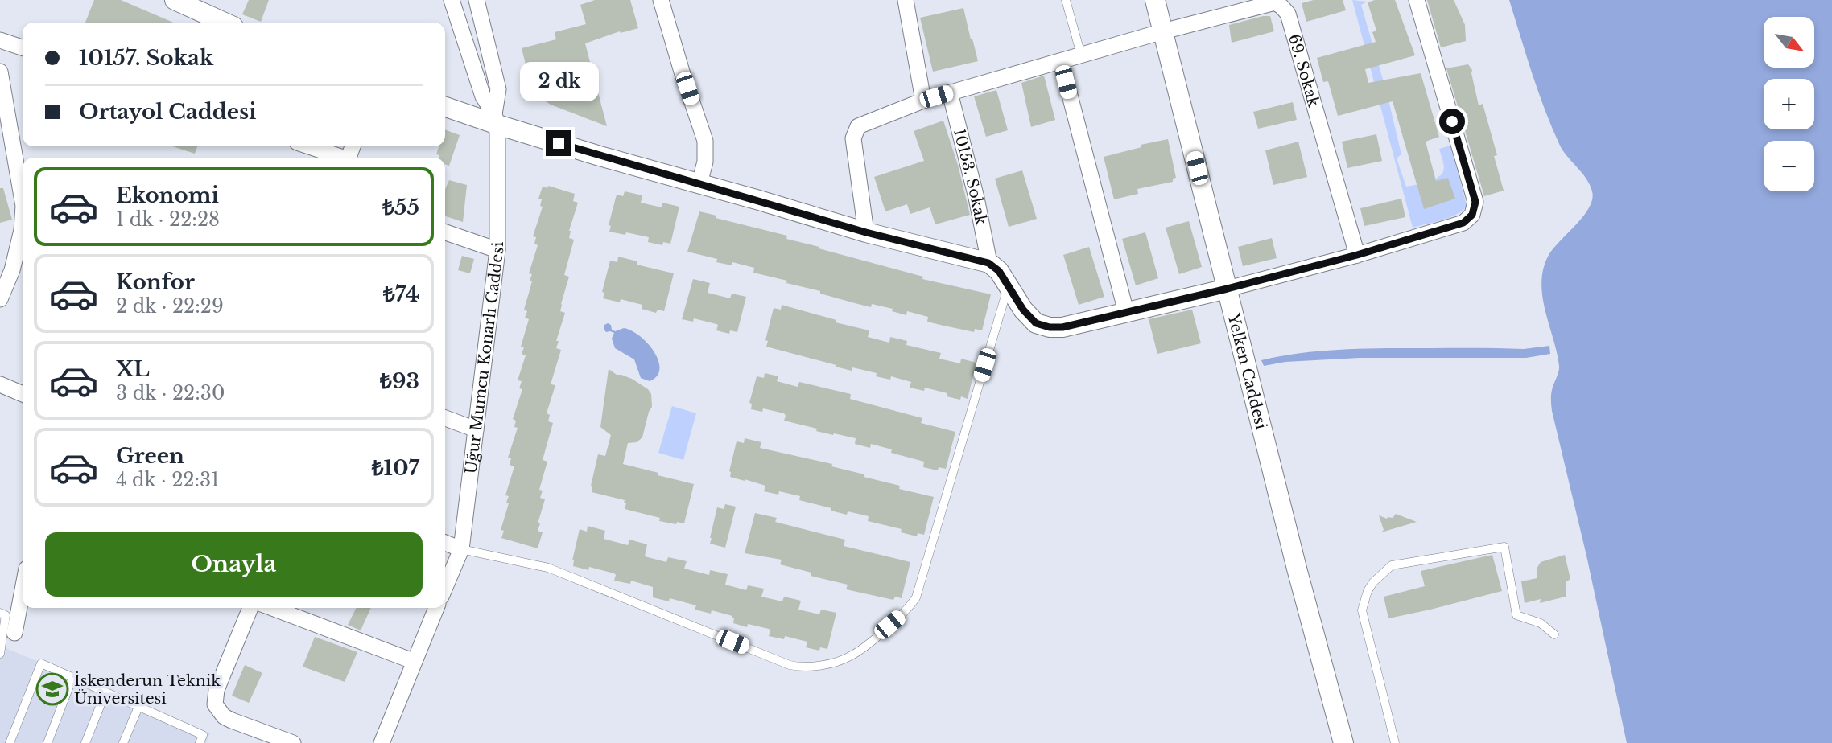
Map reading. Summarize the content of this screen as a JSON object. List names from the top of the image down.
{
  "streets": {
    "street": [
      "69. Sokak",
      "10153. Sokak",
      "Uğur Mumcu Konarlı Caddesi",
      "Yelken Caddesi"
    ]
  },
  "crossings": [
    ["69. Sokak", "Yelken Caddesi"]
  ],
  "places": {
    "school or university": ["İskenderun Teknik Üniversitesi"]
  },
  "north": "bottom right",
  "page": {
    "map_buttons": ["+", "−"],
    "banner": ["10157. Sokak", "Ortayol Caddesi"],
    "bubble": "2 dk",
    "list": [
      {
        "name": "Ekonomi",
        "note": "1 dk · 22:28",
        "value": "₺55"
      },
      {
        "name": "Konfor",
        "note": "2 dk · 22:29",
        "value": "₺74"
      },
      {
        "name": "XL",
        "note": "3 dk · 22:30",
        "value": "₺93"
      },
      {
        "name": "Green",
        "note": "4 dk · 22:31",
        "value": "₺107"
      }
    ],
    "buttons": "Onayla"
  }
}
